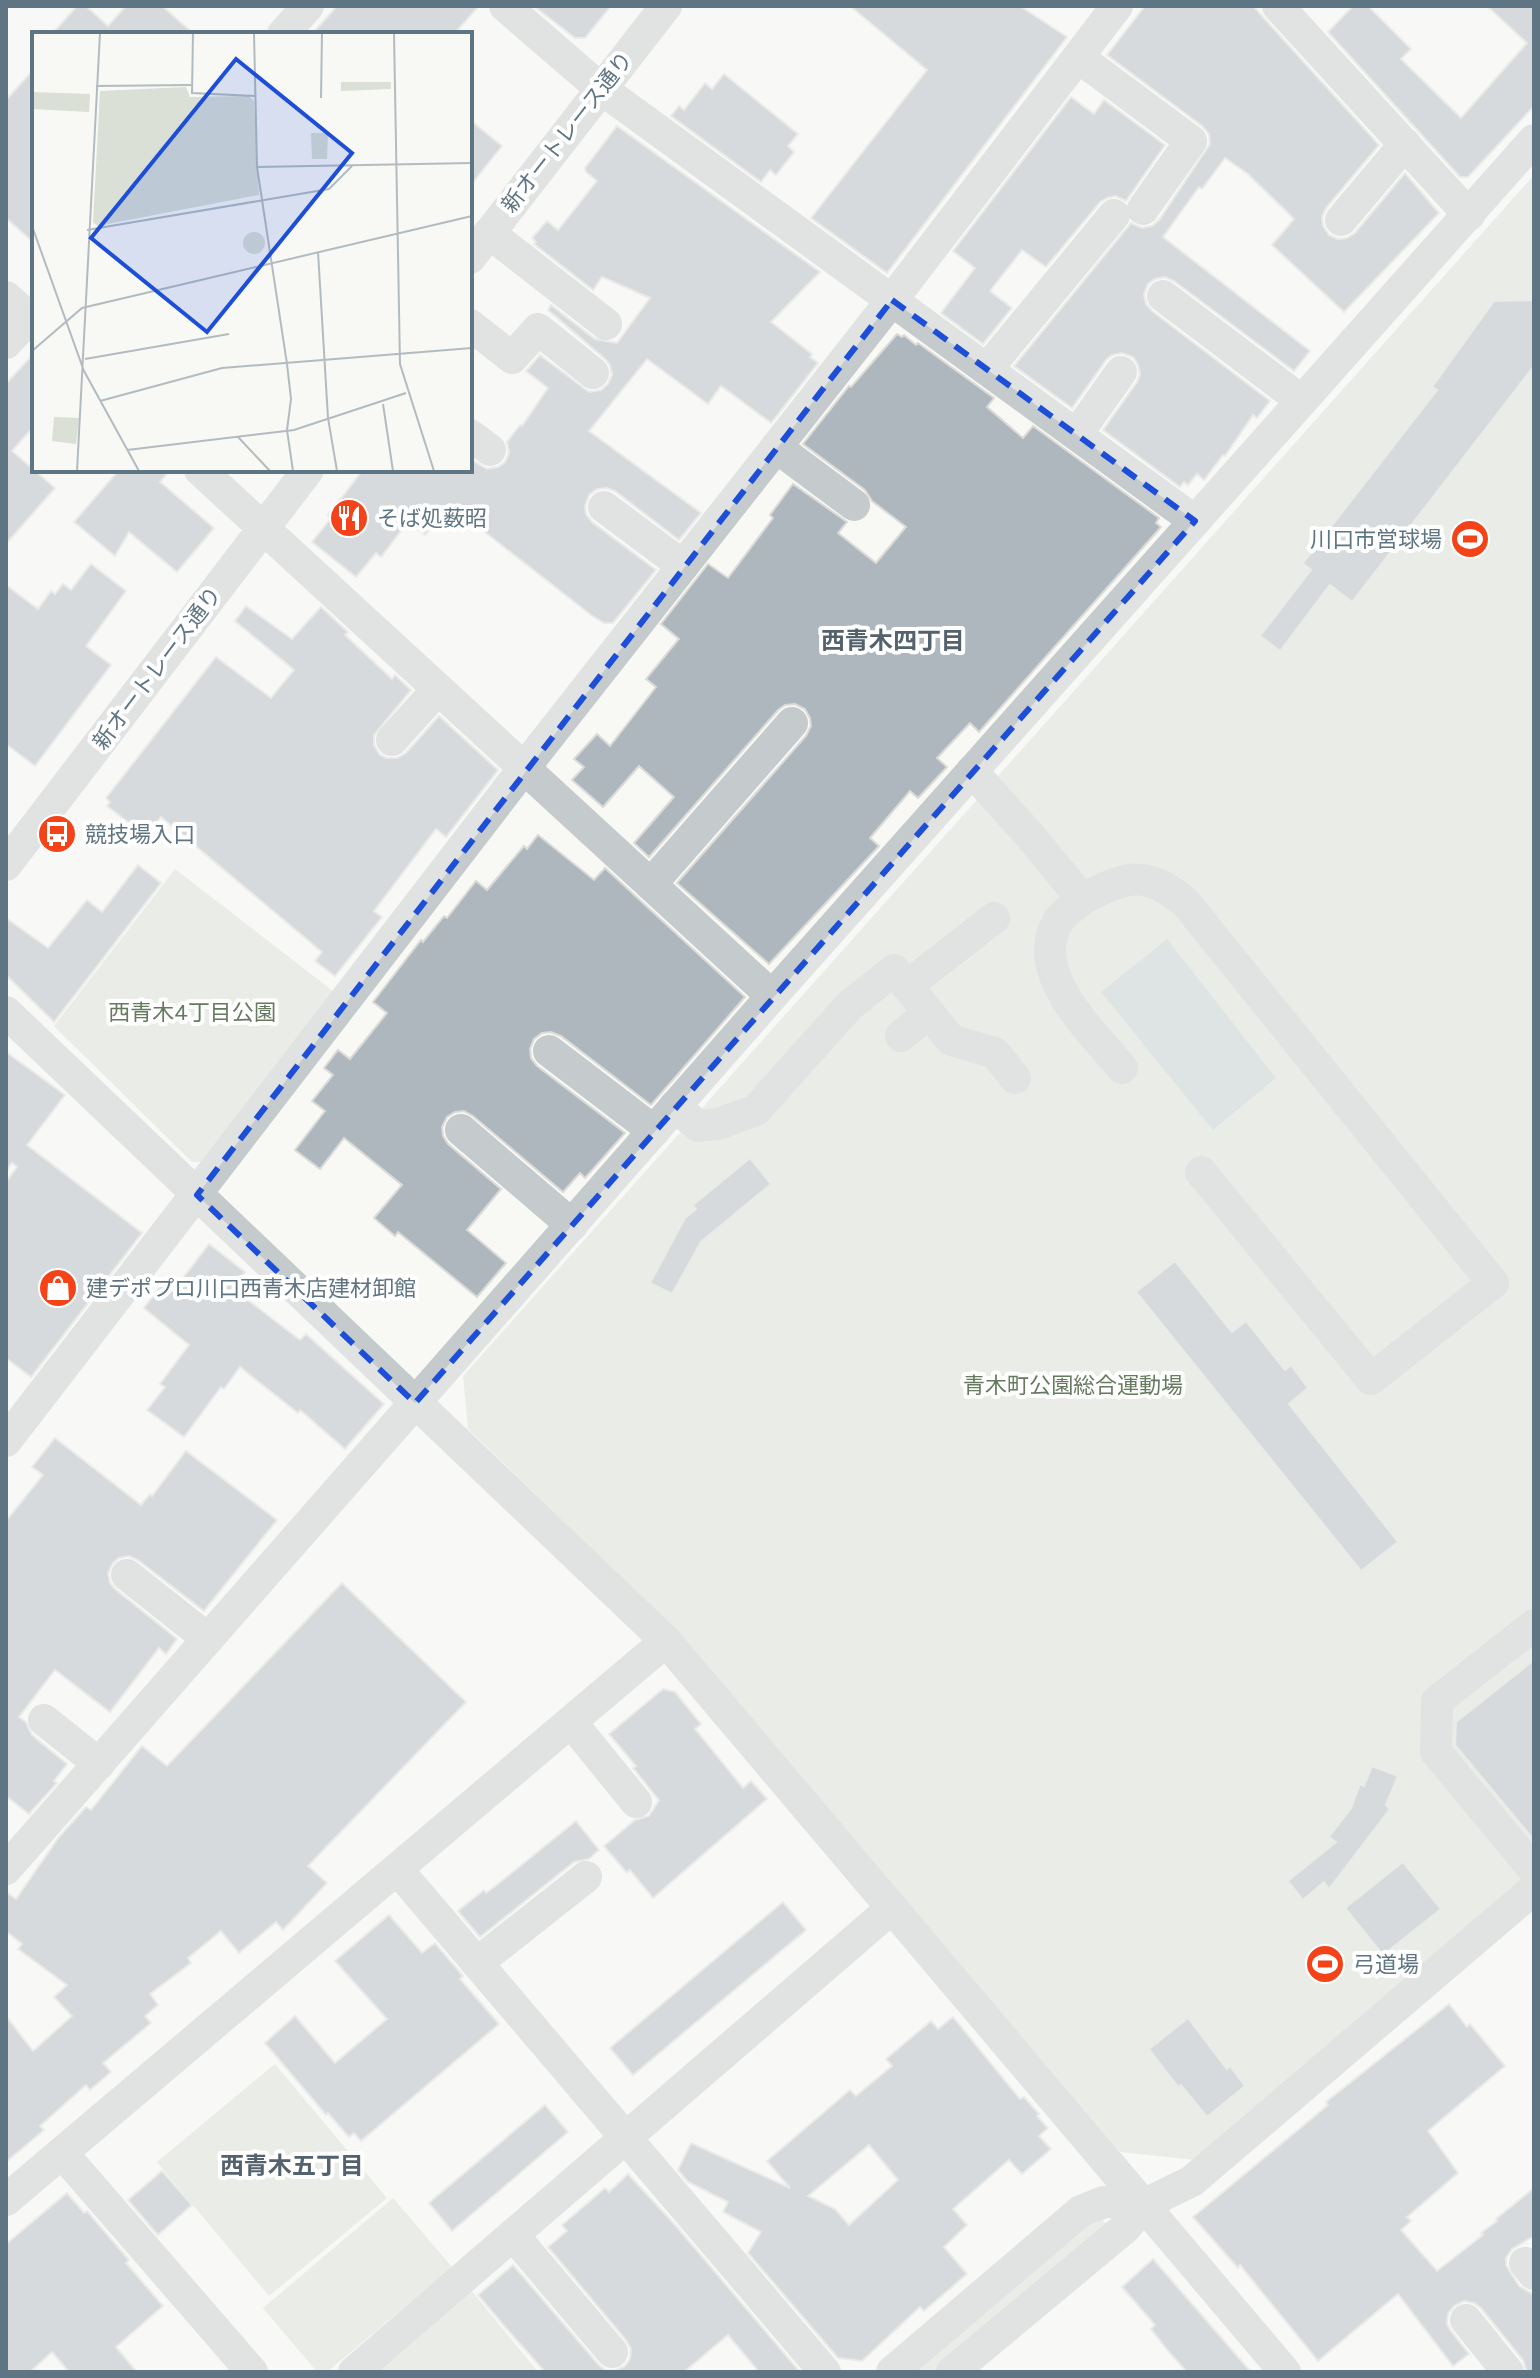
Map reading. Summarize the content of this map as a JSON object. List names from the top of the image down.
{
  "streets": {
    "street": ["新オートレース通り"]
  },
  "districts": ["西青木四丁目", "西青木五丁目"],
  "parks": ["西青木4丁目公園", "青木町公園総合運動場"],
  "places": {
    "restaurant": ["そば処薮昭"],
    "sports": ["川口市営球場", "弓道場"],
    "bus stop": ["競技場入口"],
    "shop": ["建デポプロ川口西青木店建材卸館"]
  }
}
